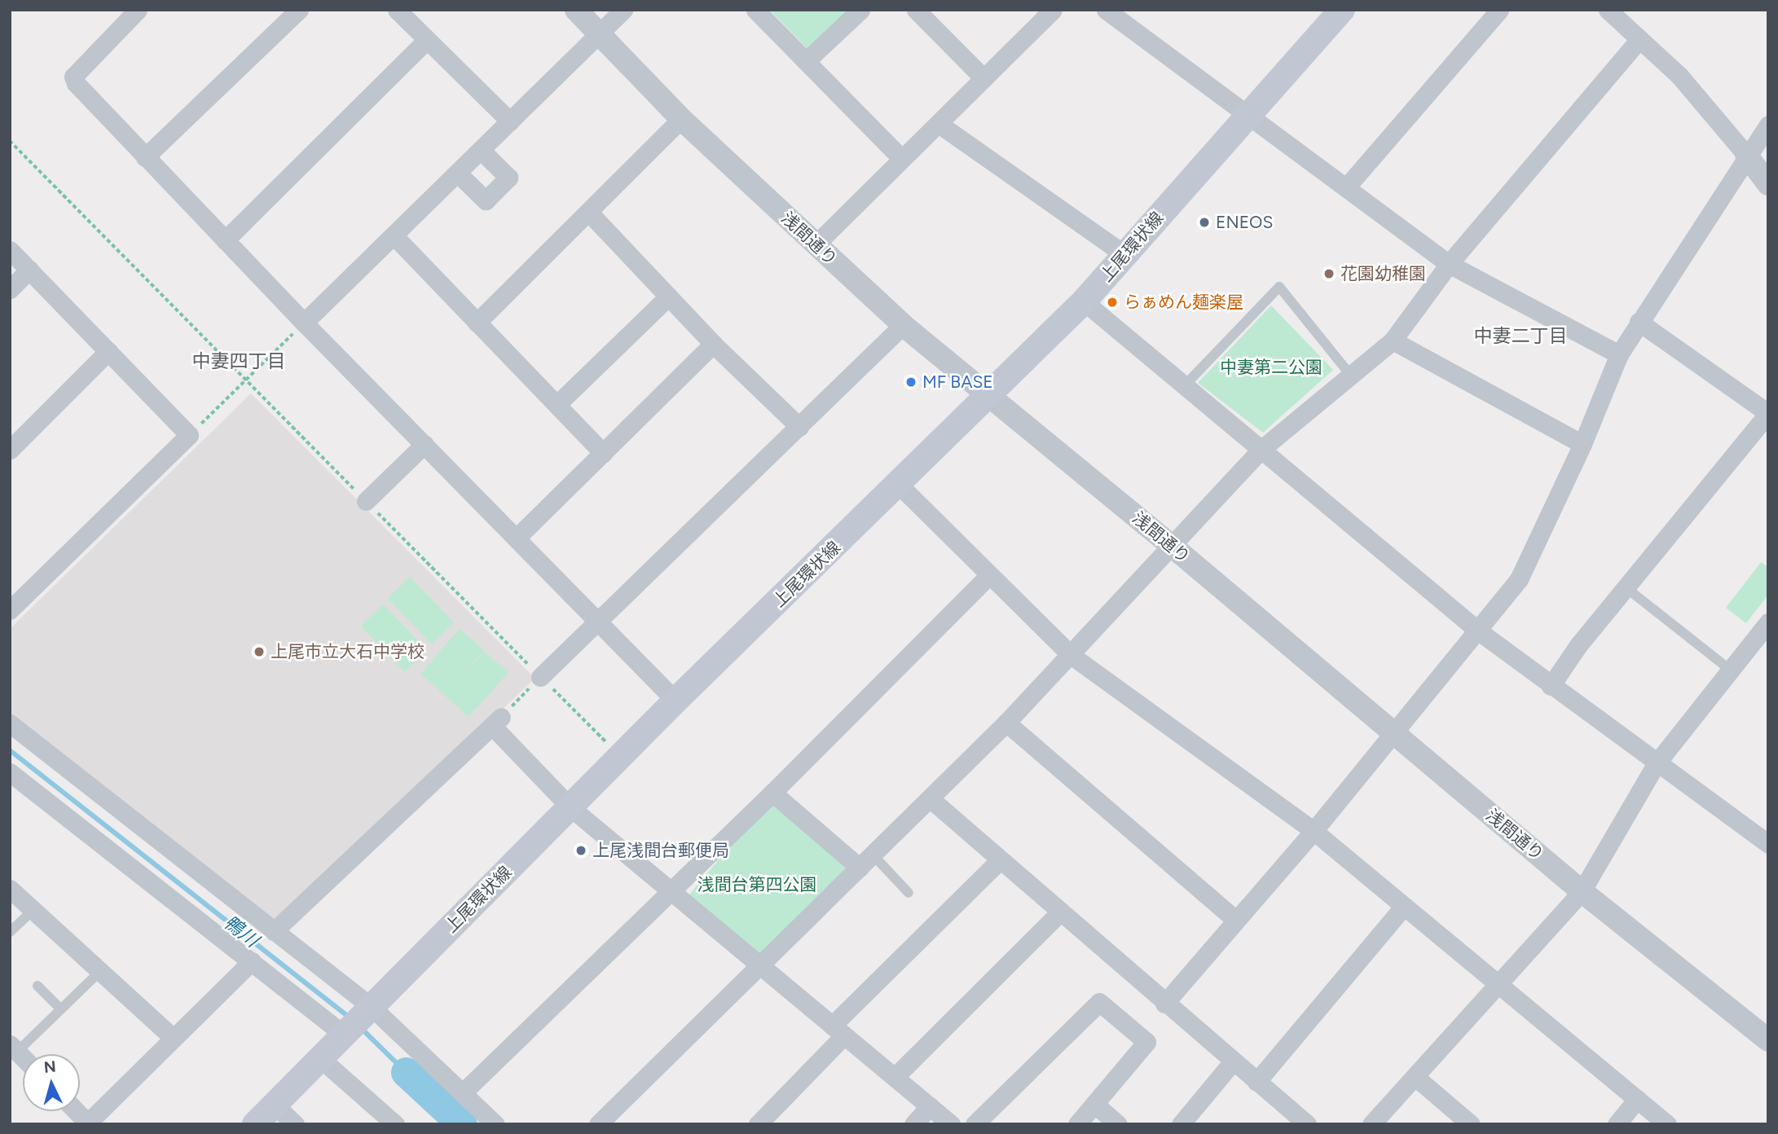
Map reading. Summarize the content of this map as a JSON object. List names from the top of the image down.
{
  "streets": {
    "main road": ["上尾環状線"],
    "street": ["浅間通り"]
  },
  "crossings": [
    ["浅間通り", "上尾環状線"]
  ],
  "districts": ["中妻二丁目", "中妻四丁目"],
  "water": ["鴨川"],
  "parks": ["中妻第二公園", "浅間台第四公園"],
  "places": [
    "ENEOS",
    "花園幼稚園",
    "らぁめん麺楽屋",
    "MF BASE",
    "上尾市立大石中学校",
    "上尾浅間台郵便局"
  ],
  "north": "top"
}
